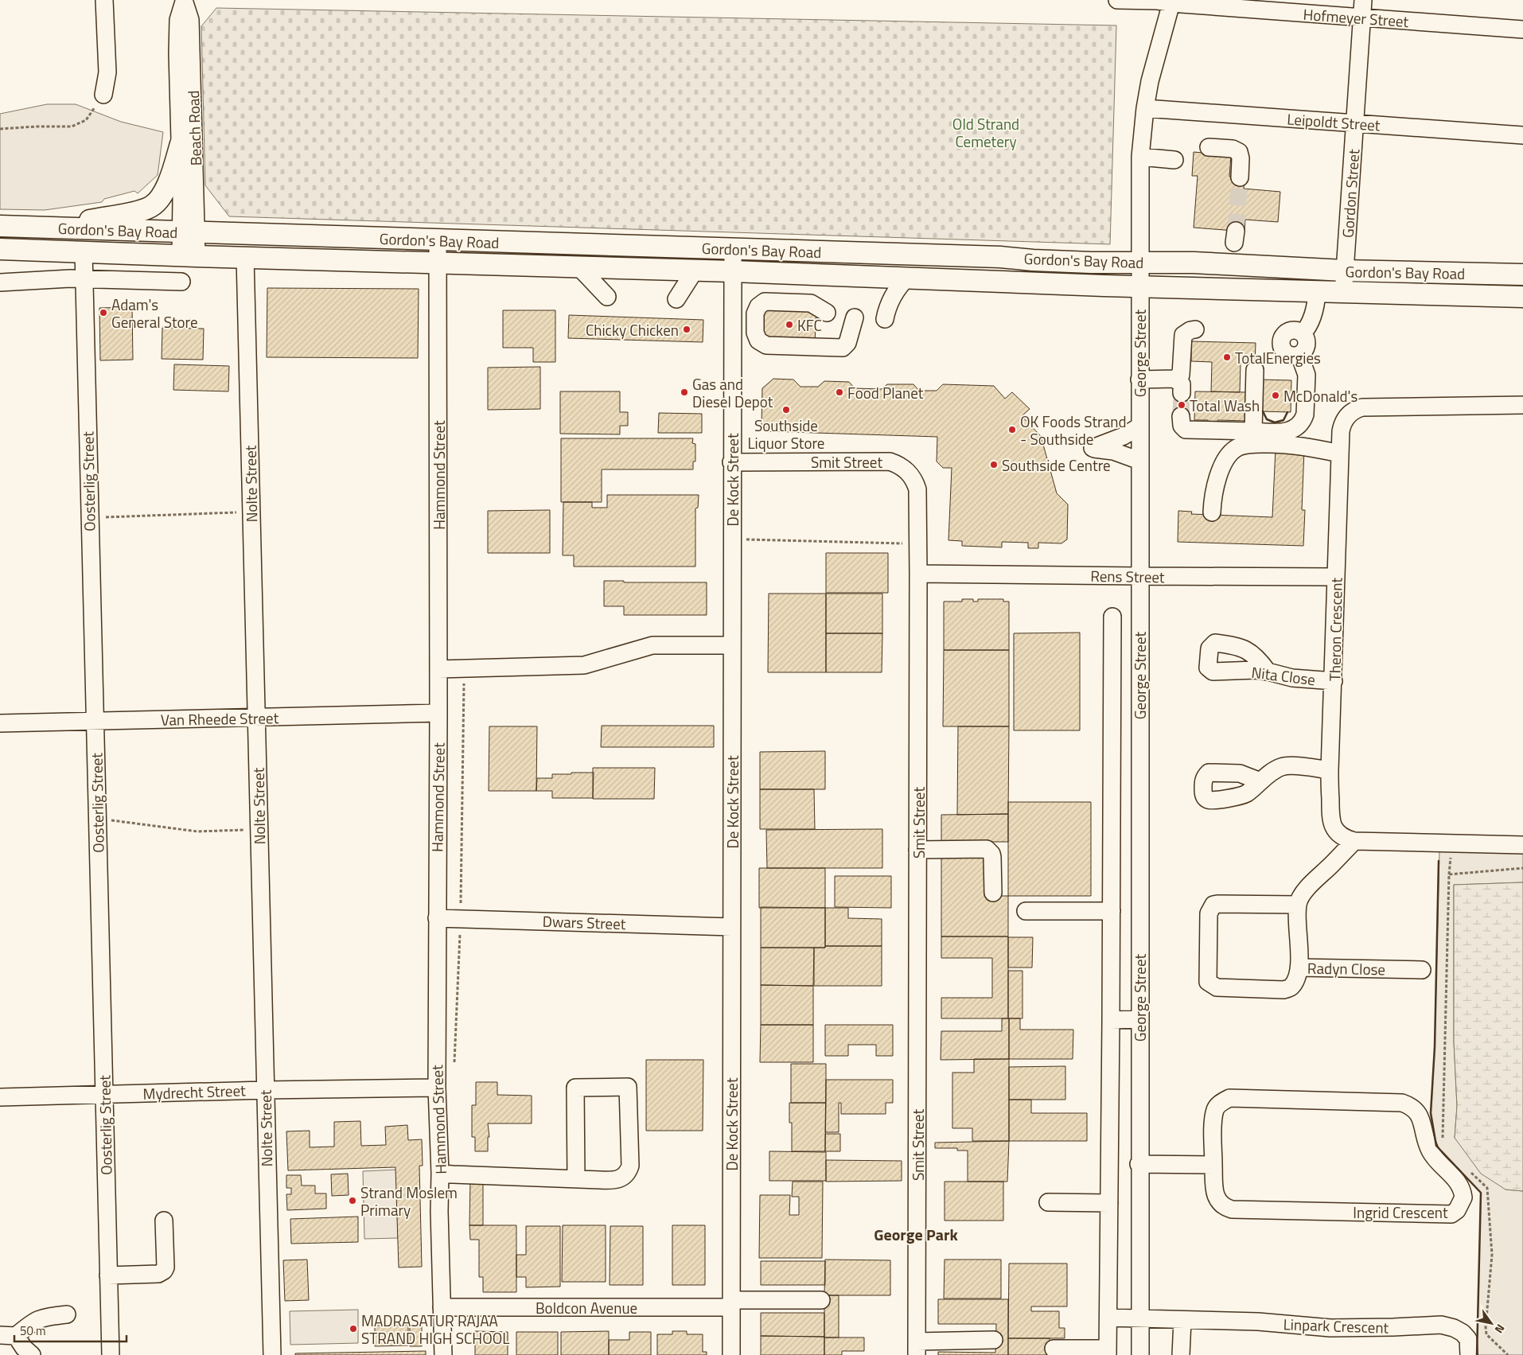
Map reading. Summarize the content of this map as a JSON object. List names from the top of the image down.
{
  "streets": {
    "main road": ["Gordon's Bay Road"],
    "street": [
      "Hofmeyer Street",
      "Leipoldt Street",
      "Beach Road",
      "Gordon Street",
      "George Street",
      "Smit Street",
      "Hammond Street",
      "De Kock Street",
      "Oosterlig Street",
      "Nolte Street",
      "Rens Street",
      "Theron Crescent",
      "Nita Close",
      "Van Rheede Street",
      "Dwars Street",
      "Radyn Close",
      "Mydrecht Street",
      "Ingrid Crescent",
      "Boldcon Avenue",
      "Linpark Crescent"
    ]
  },
  "crossings": [
    ["Hofmeyer Street", "Gordon Street"],
    ["Hofmeyer Street", "George Street"],
    ["Leipoldt Street", "Gordon Street"],
    ["Leipoldt Street", "George Street"],
    ["Beach Road", "Gordon's Bay Road"],
    ["Gordon Street", "Gordon's Bay Road"],
    ["Gordon's Bay Road", "George Street"],
    ["Gordon's Bay Road", "Hammond Street"],
    ["Gordon's Bay Road", "De Kock Street"],
    ["Gordon's Bay Road", "Oosterlig Street"],
    ["Gordon's Bay Road", "Nolte Street"],
    ["George Street", "Rens Street"],
    ["George Street", "Linpark Crescent"],
    ["Smit Street", "De Kock Street"],
    ["Smit Street", "Rens Street"],
    ["Hammond Street", "Van Rheede Street"],
    ["Hammond Street", "Dwars Street"],
    ["Hammond Street", "Mydrecht Street"],
    ["Hammond Street", "Boldcon Avenue"],
    ["De Kock Street", "Dwars Street"],
    ["De Kock Street", "Boldcon Avenue"],
    ["Oosterlig Street", "Van Rheede Street"],
    ["Oosterlig Street", "Mydrecht Street"],
    ["Nolte Street", "Van Rheede Street"],
    ["Nolte Street", "Mydrecht Street"],
    ["Rens Street", "Theron Crescent"],
    ["Theron Crescent", "Nita Close"]
  ],
  "districts": ["George Park"],
  "parks": ["Old Strand Cemetery"],
  "places": [
    "Adam's General Store",
    "KFC",
    "Chicky Chicken",
    "TotalEnergies",
    "Gas and Diesel Depot",
    "Food Planet",
    "McDonald's",
    "Total Wash",
    "Southside Liquor Store",
    "OK Foods Strand - Southside",
    "Southside Centre",
    "Strand Moslem Primary",
    "MADRASATUR RAJAA STRAND HIGH SCHOOL"
  ],
  "scale_bar": "50 m",
  "north": "bottom right"
}
